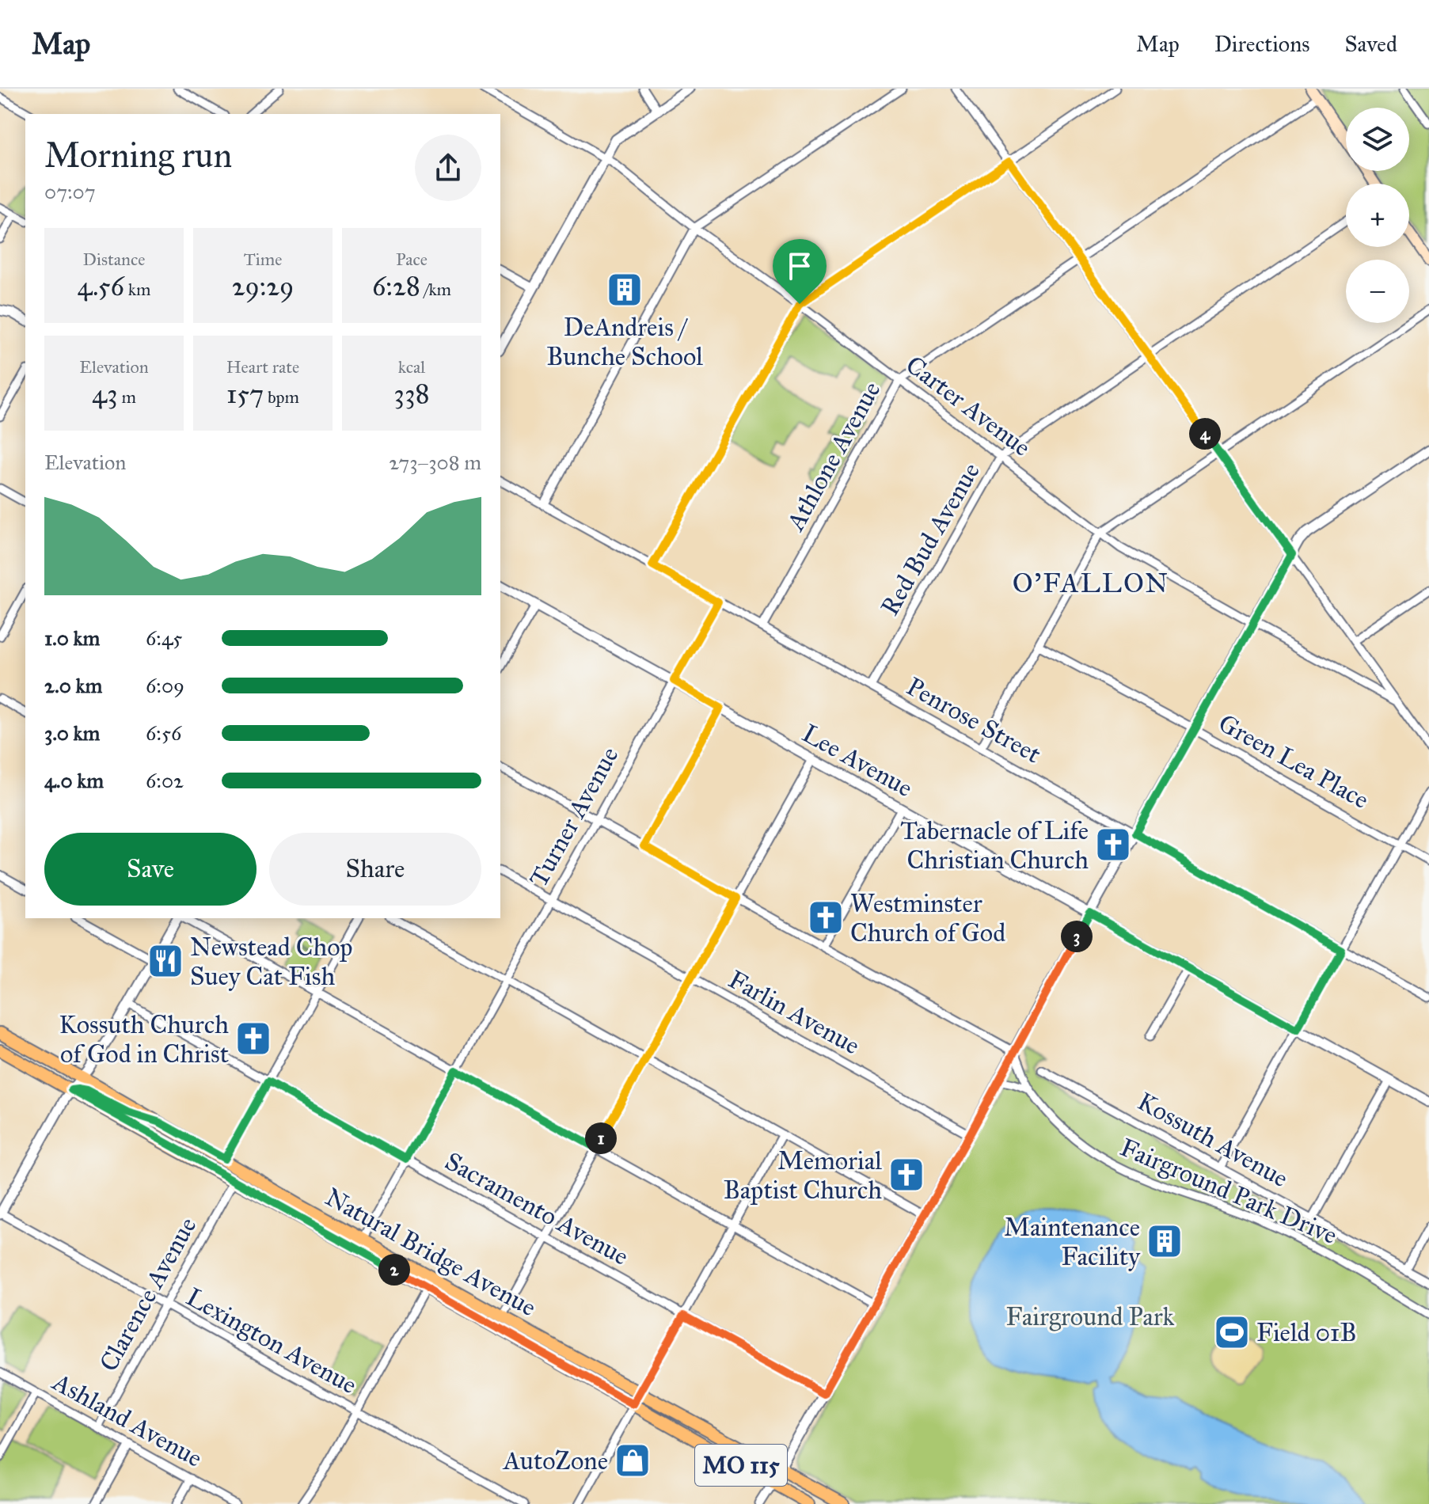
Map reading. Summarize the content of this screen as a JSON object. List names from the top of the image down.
{
  "streets": {
    "main road": ["Natural Bridge Avenue", "MO 115"],
    "street": [
      "Carter Avenue",
      "Athlone Avenue",
      "Red Bud Avenue",
      "Penrose Street",
      "Lee Avenue",
      "Green Lea Place",
      "Turner Avenue",
      "Farlin Avenue",
      "Kossuth Avenue",
      "Fairground Park Drive",
      "Sacramento Avenue",
      "Clarence Avenue",
      "Lexington Avenue",
      "Ashland Avenue"
    ]
  },
  "crossings": [
    ["Carter Avenue", "Athlone Avenue"],
    ["Carter Avenue", "Red Bud Avenue"],
    ["Athlone Avenue", "Penrose Street"],
    ["Red Bud Avenue", "Penrose Street"],
    ["Lee Avenue", "Turner Avenue"],
    ["Turner Avenue", "Farlin Avenue"],
    ["Turner Avenue", "Sacramento Avenue"],
    ["Turner Avenue", "Natural Bridge Avenue"],
    ["Natural Bridge Avenue", "Clarence Avenue"],
    ["Clarence Avenue", "Lexington Avenue"],
    ["Clarence Avenue", "Ashland Avenue"]
  ],
  "districts": ["O'FALLON"],
  "parks": ["Fairground Park"],
  "places": {
    "building": ["DeAndreis / Bunche School", "Maintenance Facility"],
    "church": [
      "Tabernacle of Life Christian Church",
      "Westminster Church of God",
      "Kossuth Church of God in Christ",
      "Memorial Baptist Church"
    ],
    "restaurant": ["Newstead Chop Suey Cat Fish"],
    "sports": ["Field 01B"],
    "shop": ["AutoZone"]
  },
  "page": {
    "header": "Map",
    "nav": ["Map", "Directions", "Saved"],
    "map_buttons": ["+", "−"],
    "heading": ["Morning run", "07:07"],
    "stats": [
      ["Distance", "4.56 km"],
      ["Time", "29:29"],
      ["Pace", "6:28 /km"],
      ["Elevation", "43 m"],
      ["Heart rate", "157 bpm"],
      ["kcal", "338"]
    ],
    "pins": [
      "4",
      "3",
      "1",
      "2"
    ],
    "chart": ["Elevation", "273–308 m"],
    "list": [
      {
        "name": "1.0 km",
        "note": "6:45"
      },
      {
        "name": "2.0 km",
        "note": "6:09"
      },
      {
        "name": "3.0 km",
        "note": "6:56"
      },
      {
        "name": "4.0 km",
        "note": "6:02"
      }
    ],
    "buttons": ["Save", "Share"]
  }
}
